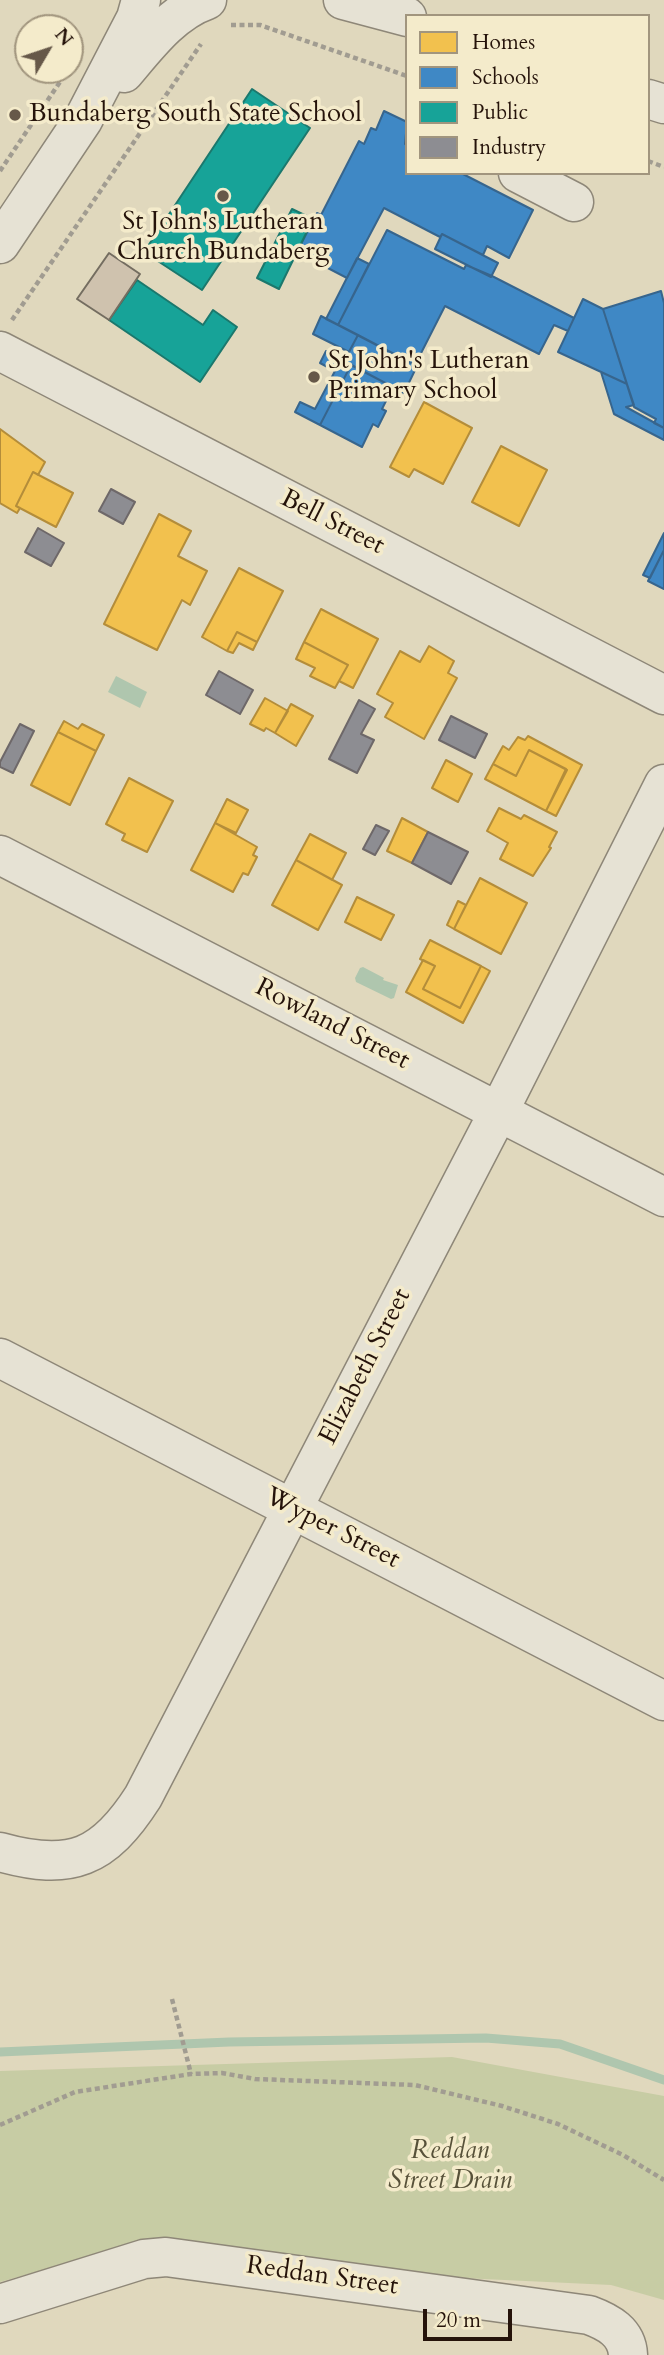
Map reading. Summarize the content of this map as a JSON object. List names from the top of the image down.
{
  "streets": {
    "street": [
      "Bell Street",
      "Rowland Street",
      "Elizabeth Street",
      "Wyper Street",
      "Reddan Street"
    ]
  },
  "crossings": [
    ["Rowland Street", "Elizabeth Street"],
    ["Elizabeth Street", "Wyper Street"]
  ],
  "parks": ["Reddan Street Drain"],
  "places": ["Bundaberg South State School", "St John's Lutheran Church Bundaberg", "St John's Lutheran Primary School"],
  "legend": [
    "Homes",
    "Schools",
    "Public",
    "Industry"
  ],
  "scale_bar": "20 m",
  "north": "top right"
}
